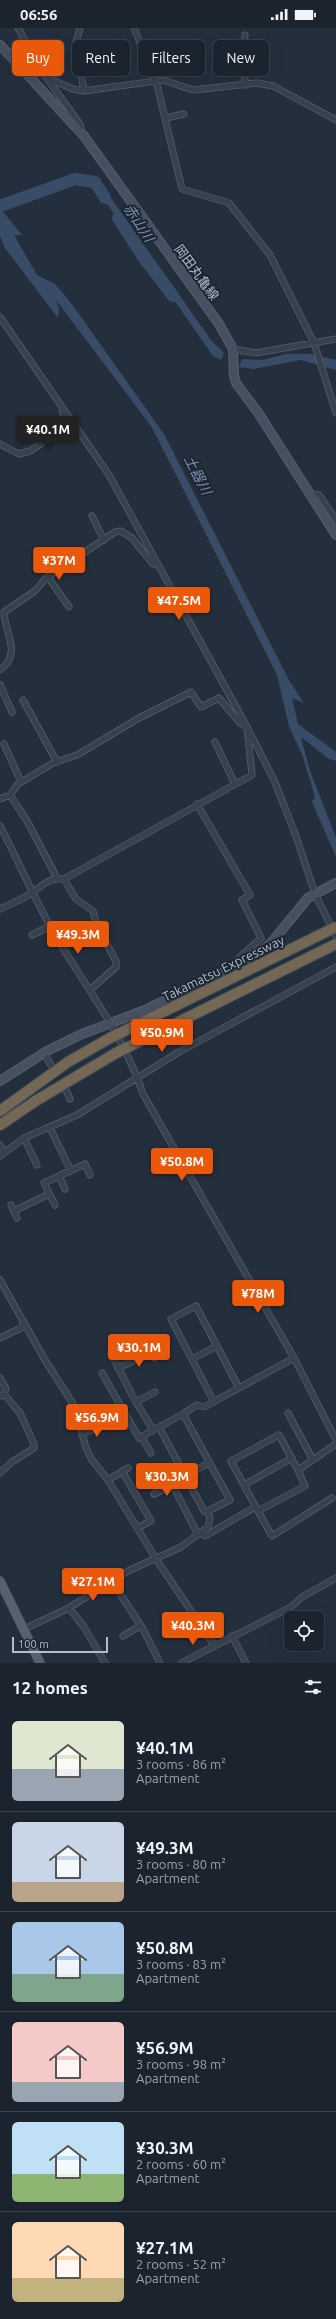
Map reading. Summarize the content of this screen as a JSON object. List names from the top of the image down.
{
  "streets": {
    "highway": ["Takamatsu Expressway"],
    "main road": ["岡田丸亀線"]
  },
  "water": ["赤山川", "土器川"],
  "scale_bar": "100 m",
  "page": {
    "status": "06:56",
    "chip": [
      "Buy",
      "Rent",
      "Filters",
      "New"
    ],
    "price": [
      "¥40.1M",
      "¥37M",
      "¥47.5M",
      "¥49.3M",
      "¥50.9M",
      "¥50.8M",
      "¥78M",
      "¥30.1M",
      "¥56.9M",
      "¥30.3M",
      "¥27.1M",
      "¥40.3M"
    ],
    "scale": "100 m",
    "heading": "12 homes",
    "list": [
      {
        "name": "¥40.1M",
        "note": "3 rooms · 86 m² · Apartment"
      },
      {
        "name": "¥49.3M",
        "note": "3 rooms · 80 m² · Apartment"
      },
      {
        "name": "¥50.8M",
        "note": "3 rooms · 83 m² · Apartment"
      },
      {
        "name": "¥56.9M",
        "note": "3 rooms · 98 m² · Apartment"
      },
      {
        "name": "¥30.3M",
        "note": "2 rooms · 60 m² · Apartment"
      },
      {
        "name": "¥27.1M",
        "note": "2 rooms · 52 m² · Apartment"
      }
    ]
  }
}
